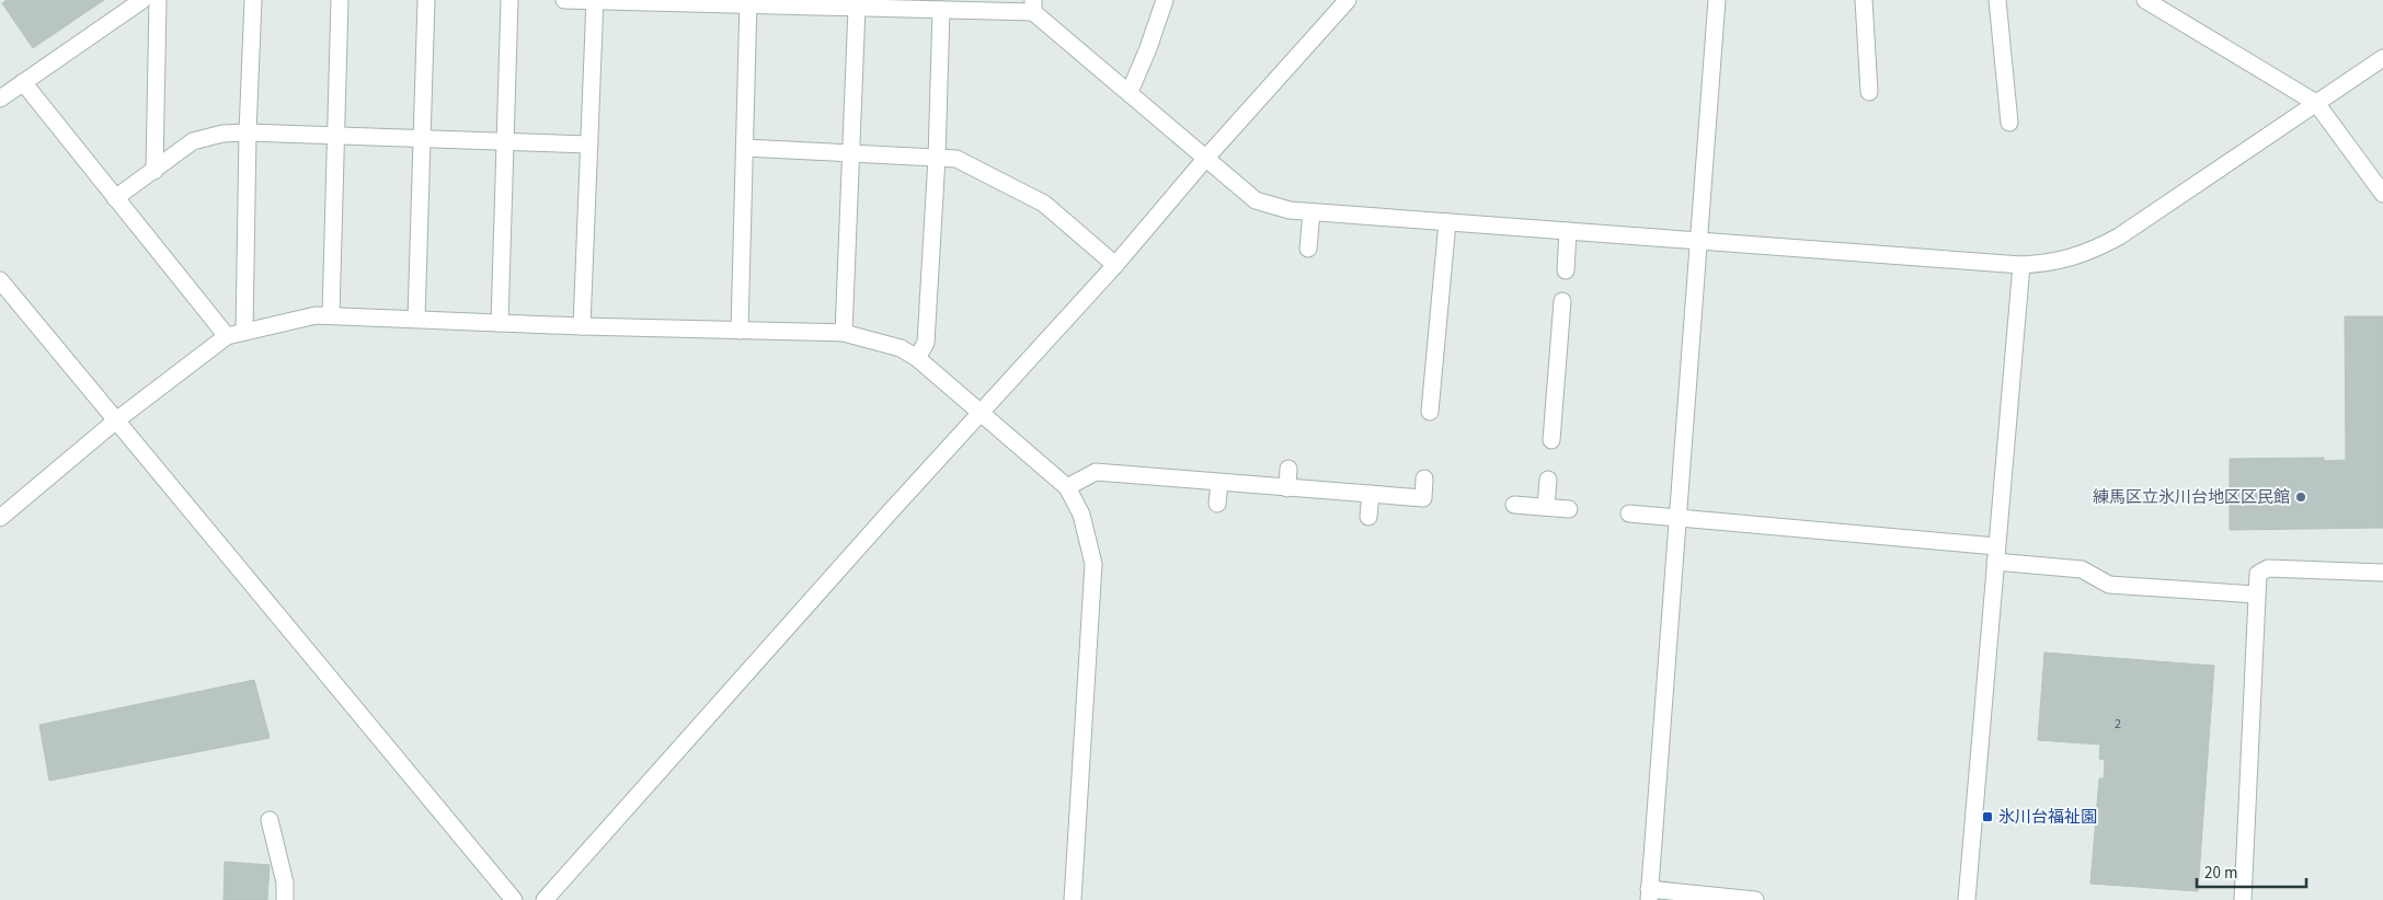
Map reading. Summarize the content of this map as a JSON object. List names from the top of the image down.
{
  "places": {
    "other": ["練馬区立氷川台地区区民館"],
    "transit": ["氷川台福祉園"]
  },
  "house_numbers": ["2"],
  "scale_bar": "20 m"
}
